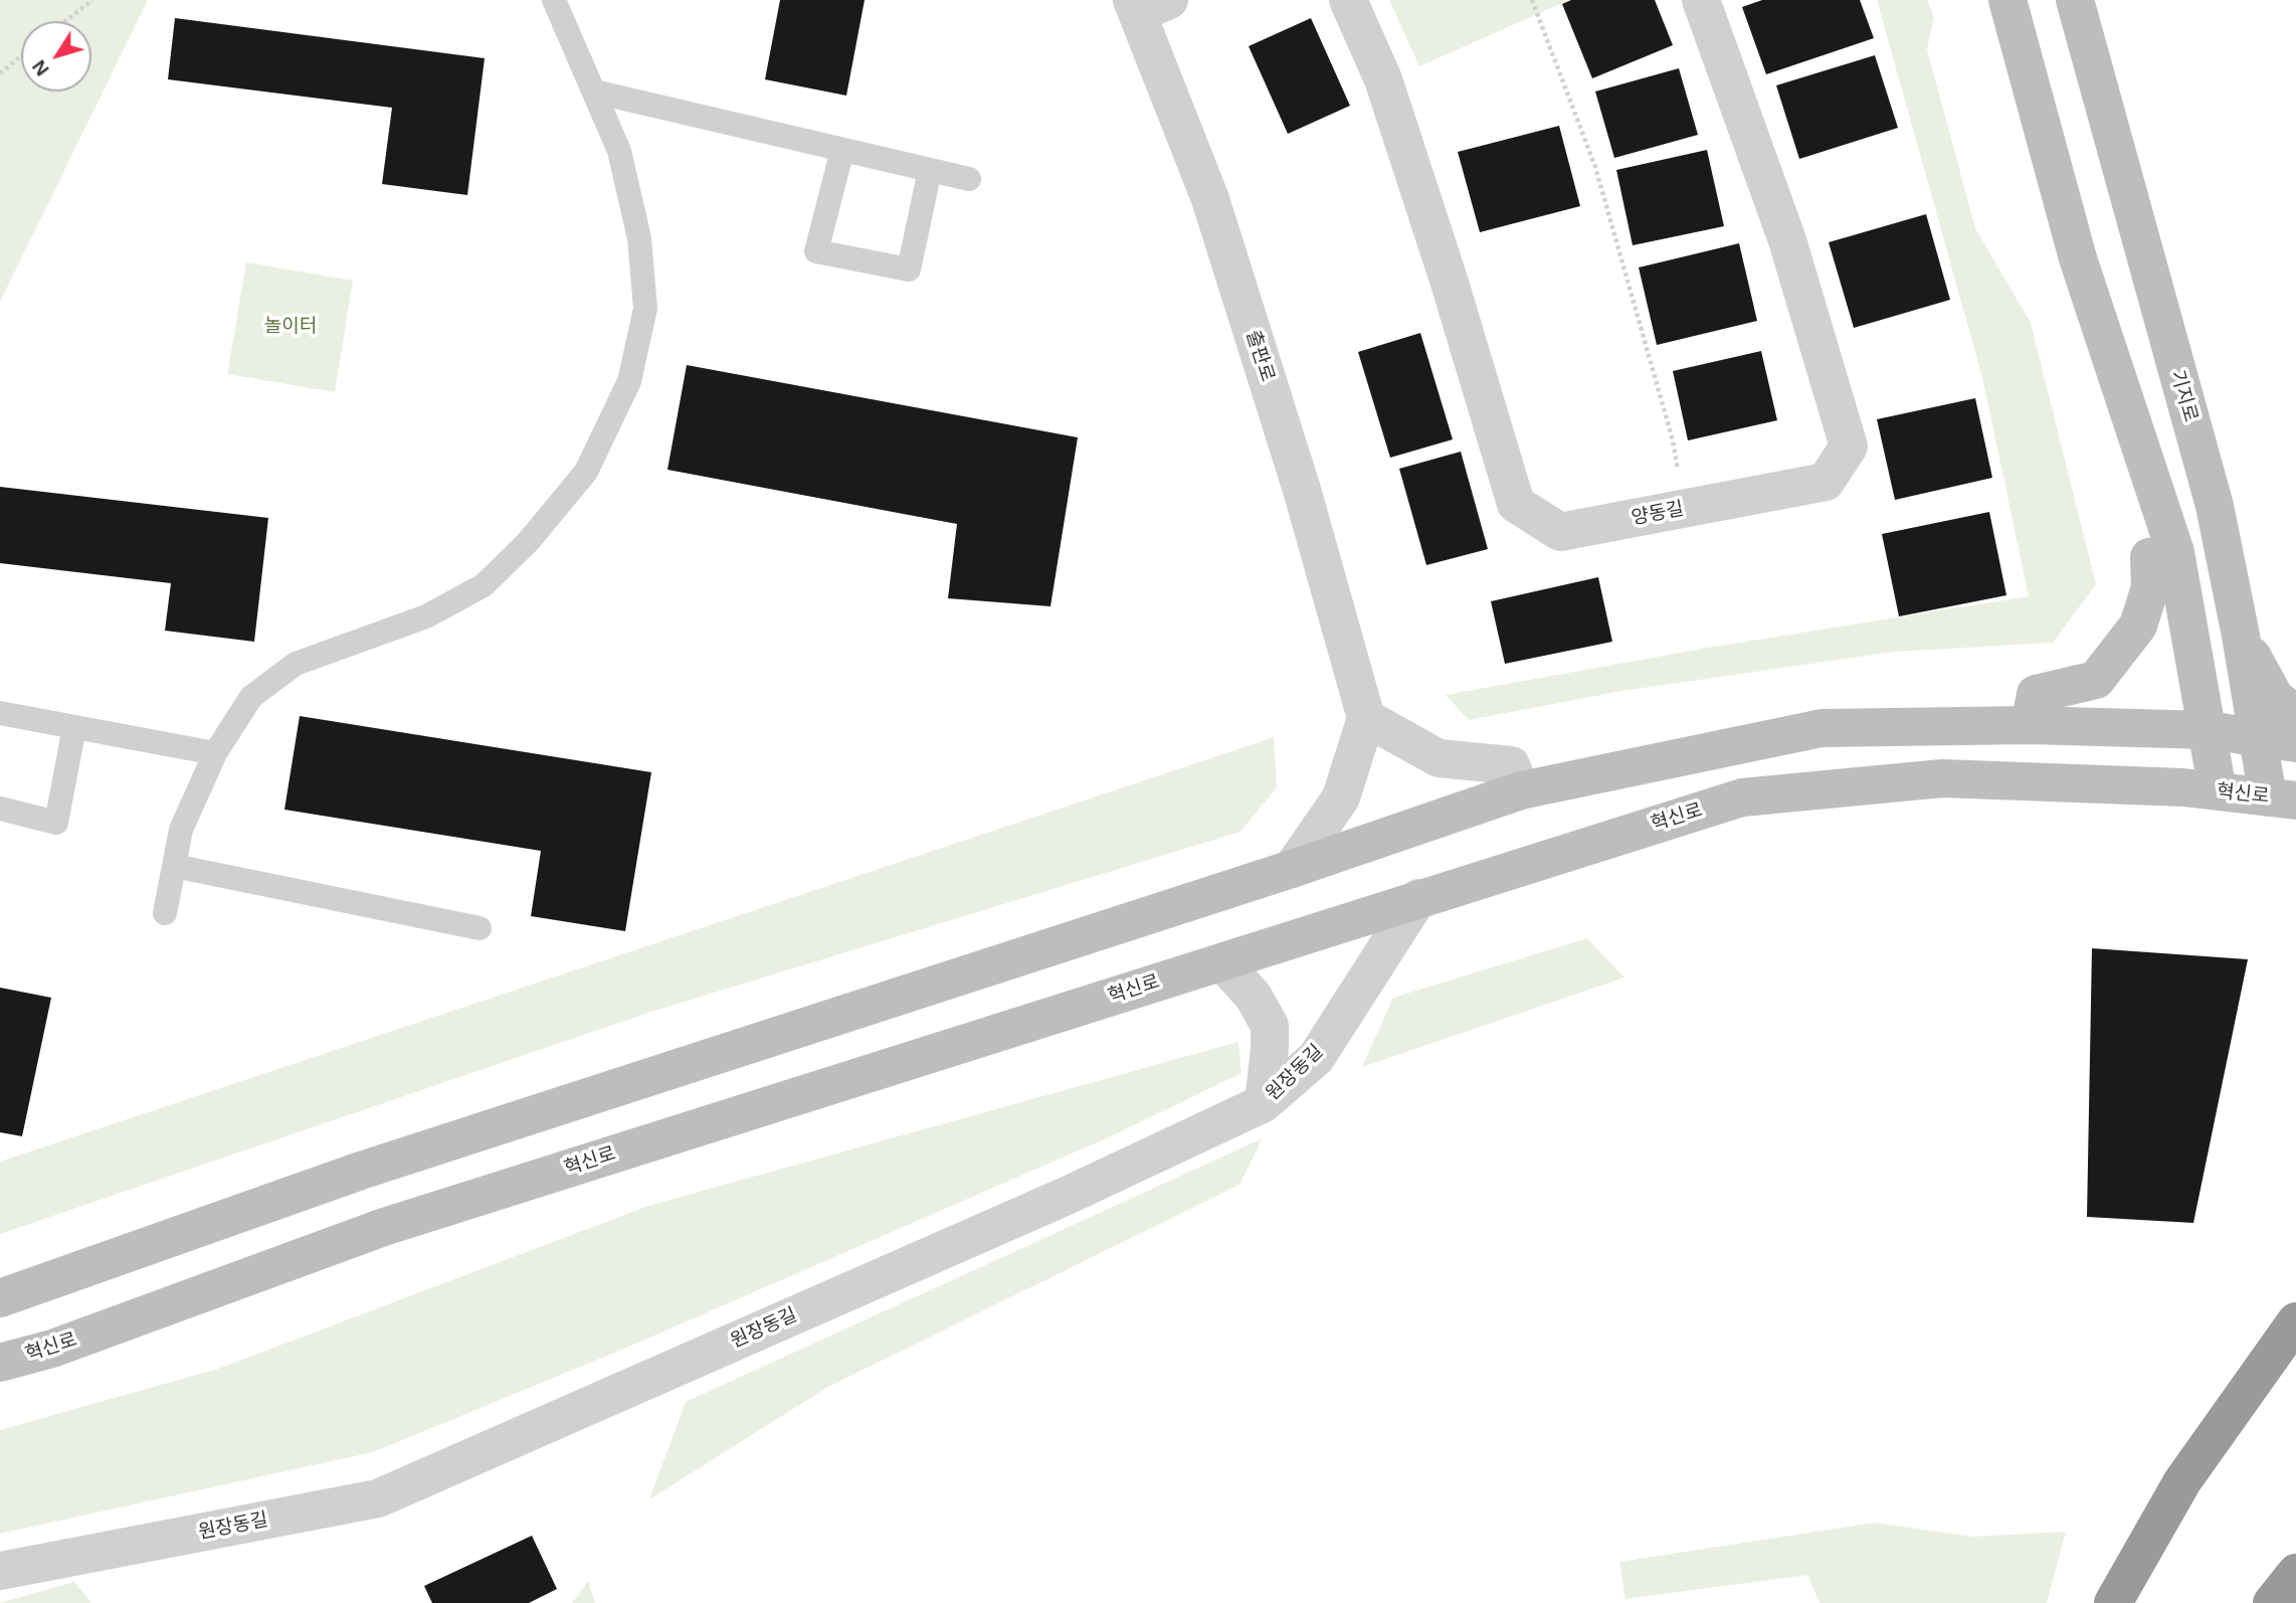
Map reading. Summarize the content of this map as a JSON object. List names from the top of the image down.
{
  "streets": {
    "main road": ["기지로", "혁신로"],
    "street": ["출판로", "양동길", "원장동길"]
  },
  "crossings": [
    ["기지로", "혁신로"],
    ["혁신로", "원장동길"]
  ],
  "parks": ["놀이터"],
  "north": "bottom left"
}
